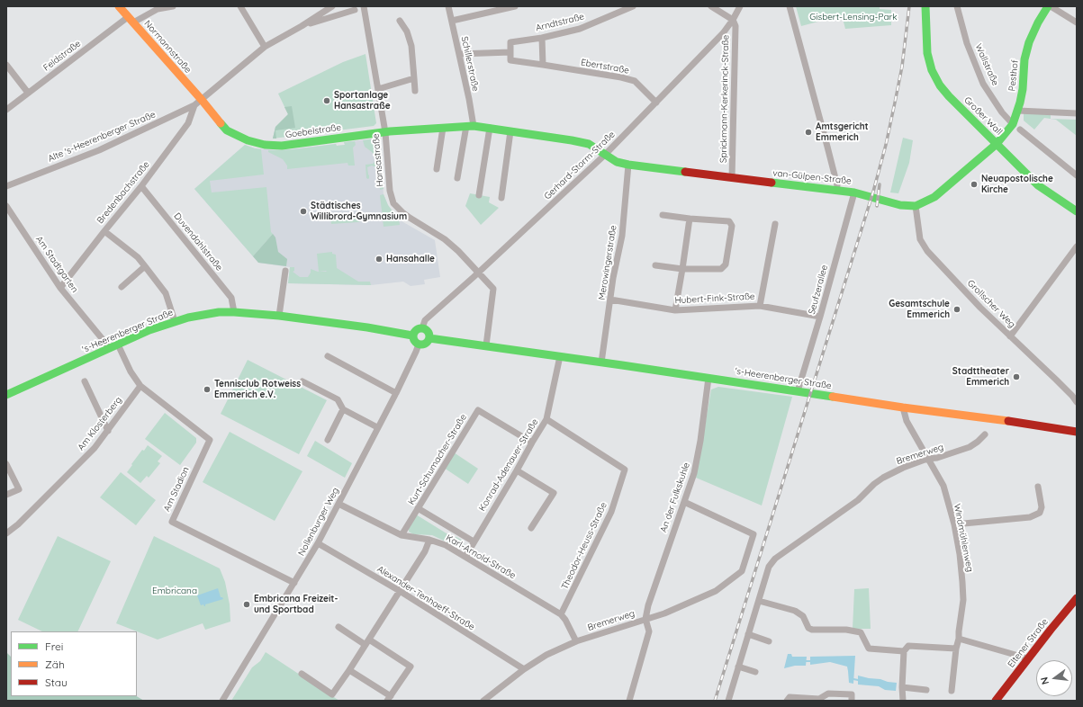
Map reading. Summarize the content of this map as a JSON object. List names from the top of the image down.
{
  "streets": {
    "street": [
      "Arndtstraße",
      "Normannstraße",
      "Feldstraße",
      "Schillerstraße",
      "Wallstraße",
      "Ebertstraße",
      "Pesthof",
      "Sprickmann-Kerkerinck-Straße",
      "Großer Wall",
      "Goebelstraße",
      "Alte 's-Heerenberger Straße",
      "Hansastraße",
      "Gerhard-Storm-Straße",
      "van-Gülpen-Straße",
      "Bredenbachstraße",
      "Duvendahlstraße",
      "Merowingerstraße",
      "Am Stadtgarten",
      "Seufzerallee",
      "Hubert-Fink-Straße",
      "Grollscher Weg",
      "'s-Heerenberger Straße",
      "Am Klosterberg",
      "Bremerweg",
      "Kurt-Schumacher-Straße",
      "Konrad-Adenauer-Straße",
      "Am Stadion",
      "An der Fulkskuhle",
      "Nollenburger Weg",
      "Windmühlenweg",
      "Theodor-Heuss-Straße",
      "Karl-Arnold-Straße",
      "Alexander-Tenhaeff-Straße",
      "Eltener Straße"
    ]
  },
  "crossings": [
    ["Arndtstraße", "Ebertstraße"],
    ["Normannstraße", "Feldstraße"],
    ["Normannstraße", "Goebelstraße"],
    ["Normannstraße", "Alte 's-Heerenberger Straße"],
    ["Schillerstraße", "Goebelstraße"],
    ["Wallstraße", "Pesthof"],
    ["Ebertstraße", "Gerhard-Storm-Straße"],
    ["Pesthof", "Großer Wall"],
    ["Sprickmann-Kerkerinck-Straße", "Gerhard-Storm-Straße"],
    ["Sprickmann-Kerkerinck-Straße", "van-Gülpen-Straße"],
    ["Goebelstraße", "Alte 's-Heerenberger Straße"],
    ["Goebelstraße", "Hansastraße"],
    ["Goebelstraße", "Gerhard-Storm-Straße"],
    ["Goebelstraße", "van-Gülpen-Straße"],
    ["Alte 's-Heerenberger Straße", "Bredenbachstraße"],
    ["Hansastraße", "Gerhard-Storm-Straße"],
    ["Gerhard-Storm-Straße", "van-Gülpen-Straße"],
    ["Gerhard-Storm-Straße", "'s-Heerenberger Straße"],
    ["Gerhard-Storm-Straße", "Nollenburger Weg"],
    ["van-Gülpen-Straße", "Merowingerstraße"],
    ["van-Gülpen-Straße", "Seufzerallee"],
    ["van-Gülpen-Straße", "Grollscher Weg"],
    ["Bredenbachstraße", "Duvendahlstraße"],
    ["Bredenbachstraße", "Am Stadtgarten"],
    ["Duvendahlstraße", "'s-Heerenberger Straße"],
    ["Merowingerstraße", "Hubert-Fink-Straße"],
    ["Merowingerstraße", "'s-Heerenberger Straße"],
    ["Am Stadtgarten", "'s-Heerenberger Straße"],
    ["Seufzerallee", "Hubert-Fink-Straße"],
    ["Seufzerallee", "'s-Heerenberger Straße"],
    ["'s-Heerenberger Straße", "Konrad-Adenauer-Straße"],
    ["'s-Heerenberger Straße", "An der Fulkskuhle"],
    ["'s-Heerenberger Straße", "Nollenburger Weg"],
    ["'s-Heerenberger Straße", "Windmühlenweg"],
    ["Am Klosterberg", "Am Stadion"],
    ["Bremerweg", "An der Fulkskuhle"],
    ["Bremerweg", "Windmühlenweg"],
    ["Bremerweg", "Karl-Arnold-Straße"],
    ["Bremerweg", "Alexander-Tenhaeff-Straße"],
    ["Kurt-Schumacher-Straße", "Konrad-Adenauer-Straße"],
    ["Kurt-Schumacher-Straße", "Karl-Arnold-Straße"],
    ["Konrad-Adenauer-Straße", "Theodor-Heuss-Straße"],
    ["Konrad-Adenauer-Straße", "Karl-Arnold-Straße"],
    ["Am Stadion", "Nollenburger Weg"],
    ["Nollenburger Weg", "Karl-Arnold-Straße"],
    ["Nollenburger Weg", "Alexander-Tenhaeff-Straße"],
    ["Theodor-Heuss-Straße", "Karl-Arnold-Straße"]
  ],
  "parks": ["Gisbert-Lensing-Park", "Embricana"],
  "places": [
    "Sportanlage Hansastraße",
    "Amtsgericht Emmerich",
    "Neuapostolische Kirche",
    "Städtisches Willibrord-Gymnasium",
    "Hansahalle",
    "Gesamtschule Emmerich",
    "Stadttheater Emmerich",
    "Tennisclub Rotweiss Emmerich e.V.",
    "Embricana Freizeit- und Sportbad"
  ],
  "legend": ["Frei", "Zäh", "Stau"],
  "north": "left"
}
